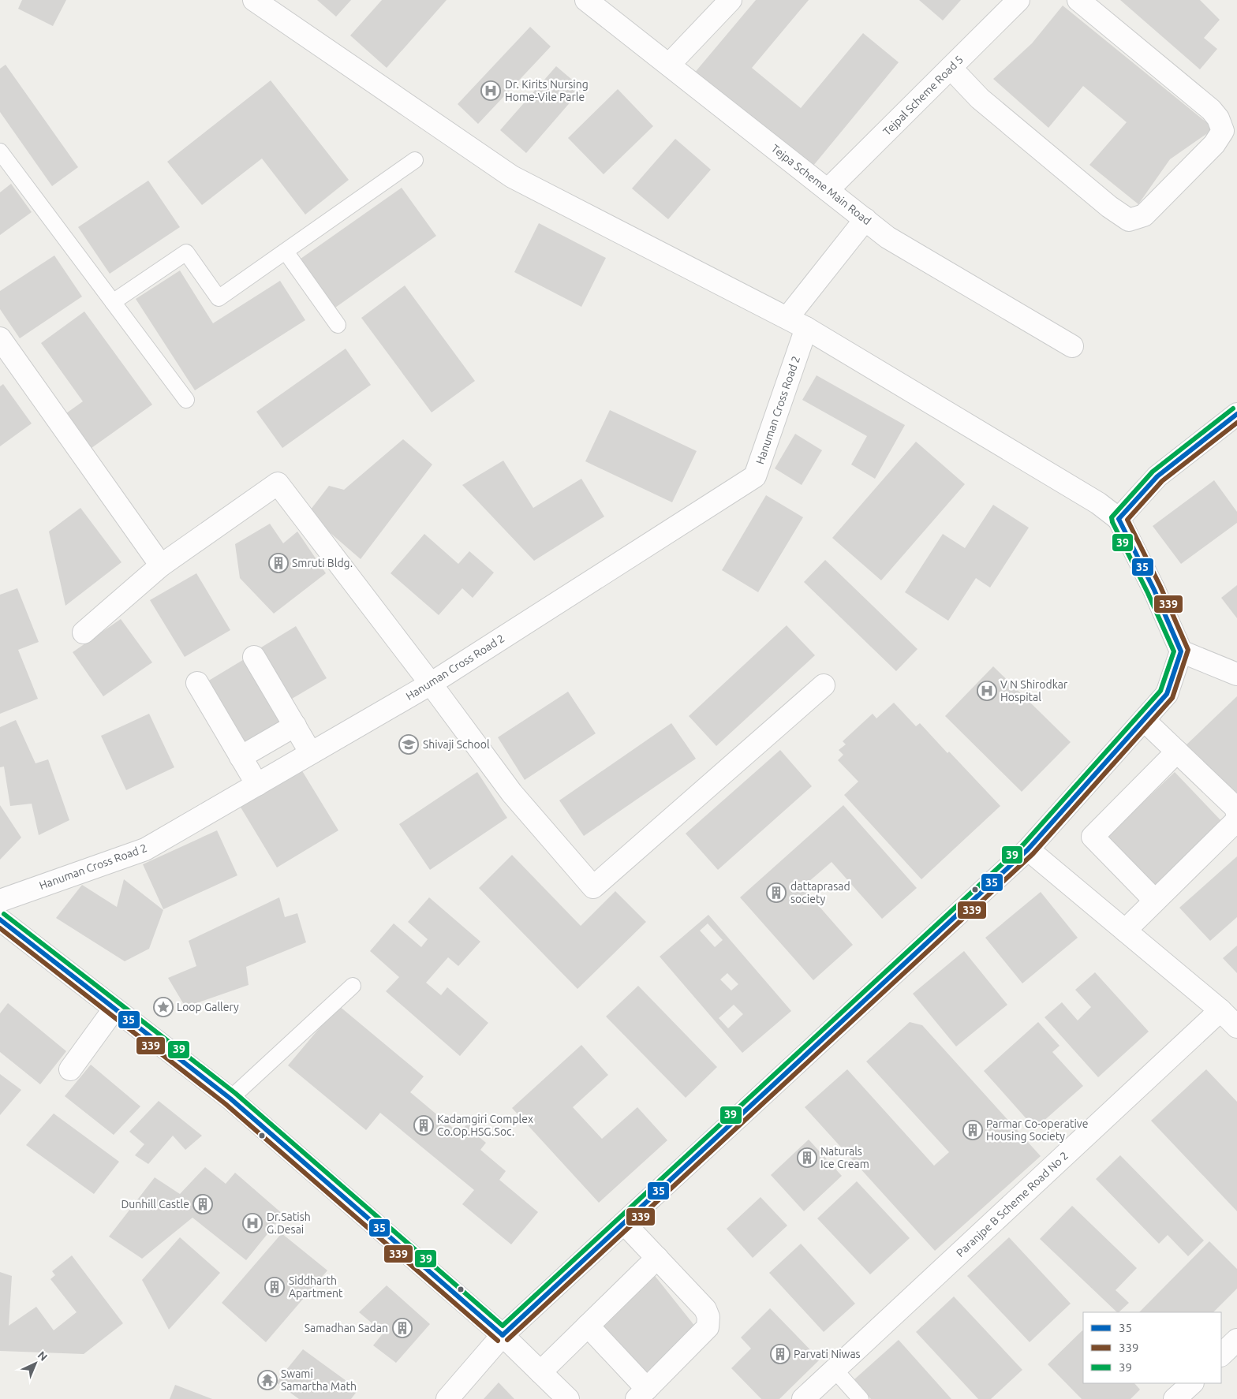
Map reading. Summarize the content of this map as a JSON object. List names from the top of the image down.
{
  "streets": {
    "street": [
      "Tejpal Scheme Road 5",
      "Tejpa Scheme Main Road",
      "Hanuman Cross Road 2",
      "Paranjpe B Scheme Road No 2"
    ]
  },
  "crossings": [
    ["Tejpal Scheme Road 5", "Tejpa Scheme Main Road"]
  ],
  "places": {
    "hospital": ["Dr. Kirits Nursing Home-Vile Parle", "V N Shirodkar Hospital", "Dr.Satish G.Desai"],
    "building": [
      "Smruti Bldg.",
      "dattaprasad society",
      "Kadamgiri Complex Co.Op.HSG.Soc.",
      "Parmar Co-operative Housing Society",
      "Naturals Ice Cream",
      "Dunhill Castle",
      "Siddharth Apartment",
      "Samadhan Sadan",
      "Parvati Niwas"
    ],
    "school or university": ["Shivaji School"],
    "place": ["Loop Gallery"],
    "temple": ["Swami Samartha Math"]
  },
  "lines": ["transit line 39", "transit line 35", "transit line 339"],
  "legend": ["35", "339", "39"],
  "north": "top right"
}
